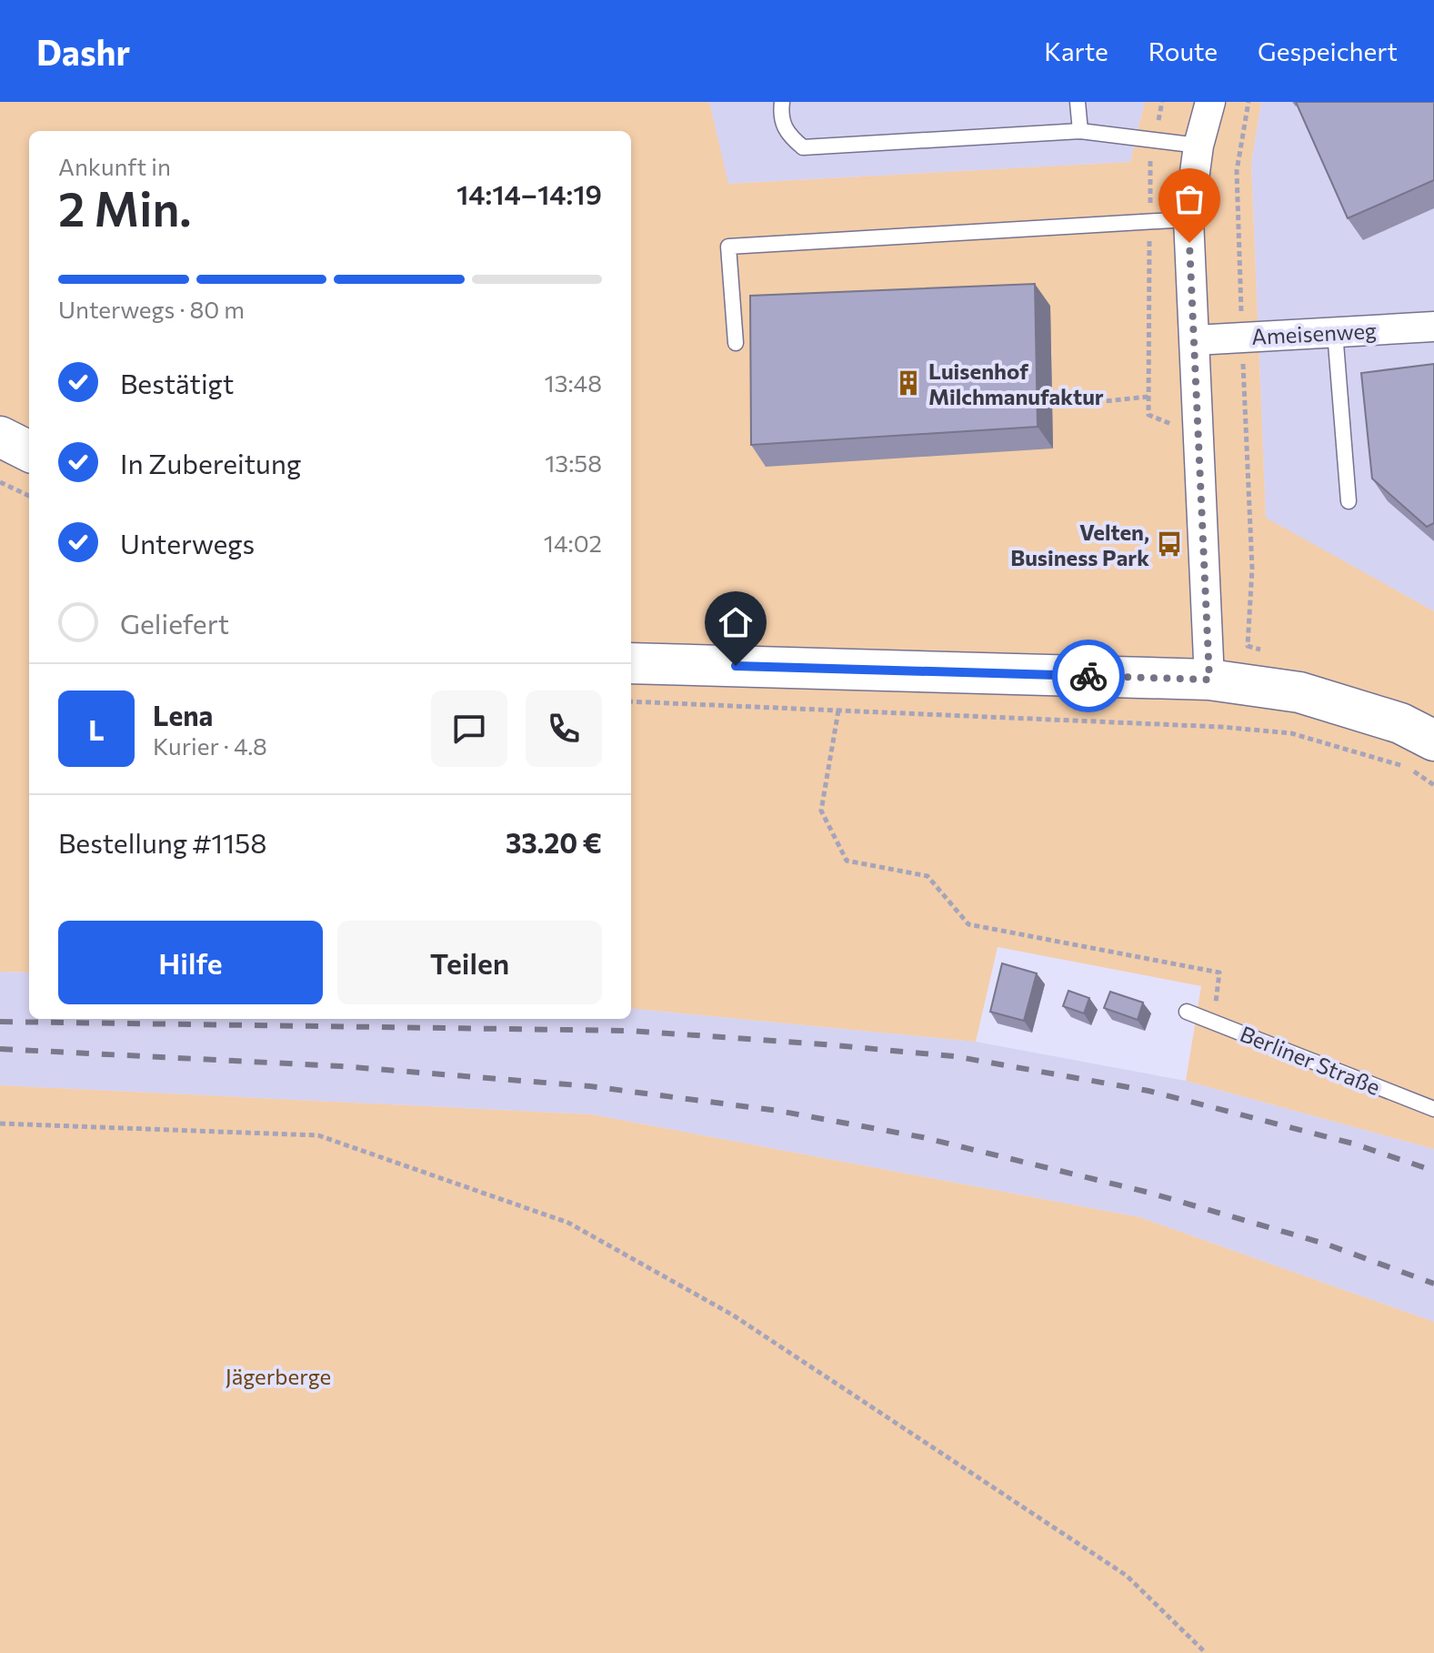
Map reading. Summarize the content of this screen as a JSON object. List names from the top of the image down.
{
  "streets": {
    "street": ["Ameisenweg"],
    "lane": ["Berliner Straße"]
  },
  "parks": ["Jägerberge"],
  "places": {
    "building": ["Luisenhof Milchmanufaktur"],
    "bus stop": ["Velten, Business Park"]
  },
  "page": {
    "header": "Dashr",
    "nav": ["Karte", "Route", "Gespeichert"],
    "heading": ["2 Min.", "Ankunft in", "14:14–14:19"],
    "panel": [
      "Lena",
      "Kurier · 4.8",
      "Bestellung #1158",
      "33.20 €"
    ],
    "bar": "Unterwegs · 80 m",
    "list": [
      ["Bestätigt", "13:48"],
      ["In Zubereitung", "13:58"],
      ["Unterwegs", "14:02"],
      "Geliefert"
    ],
    "round": "L",
    "buttons": ["Hilfe", "Teilen"]
  }
}
